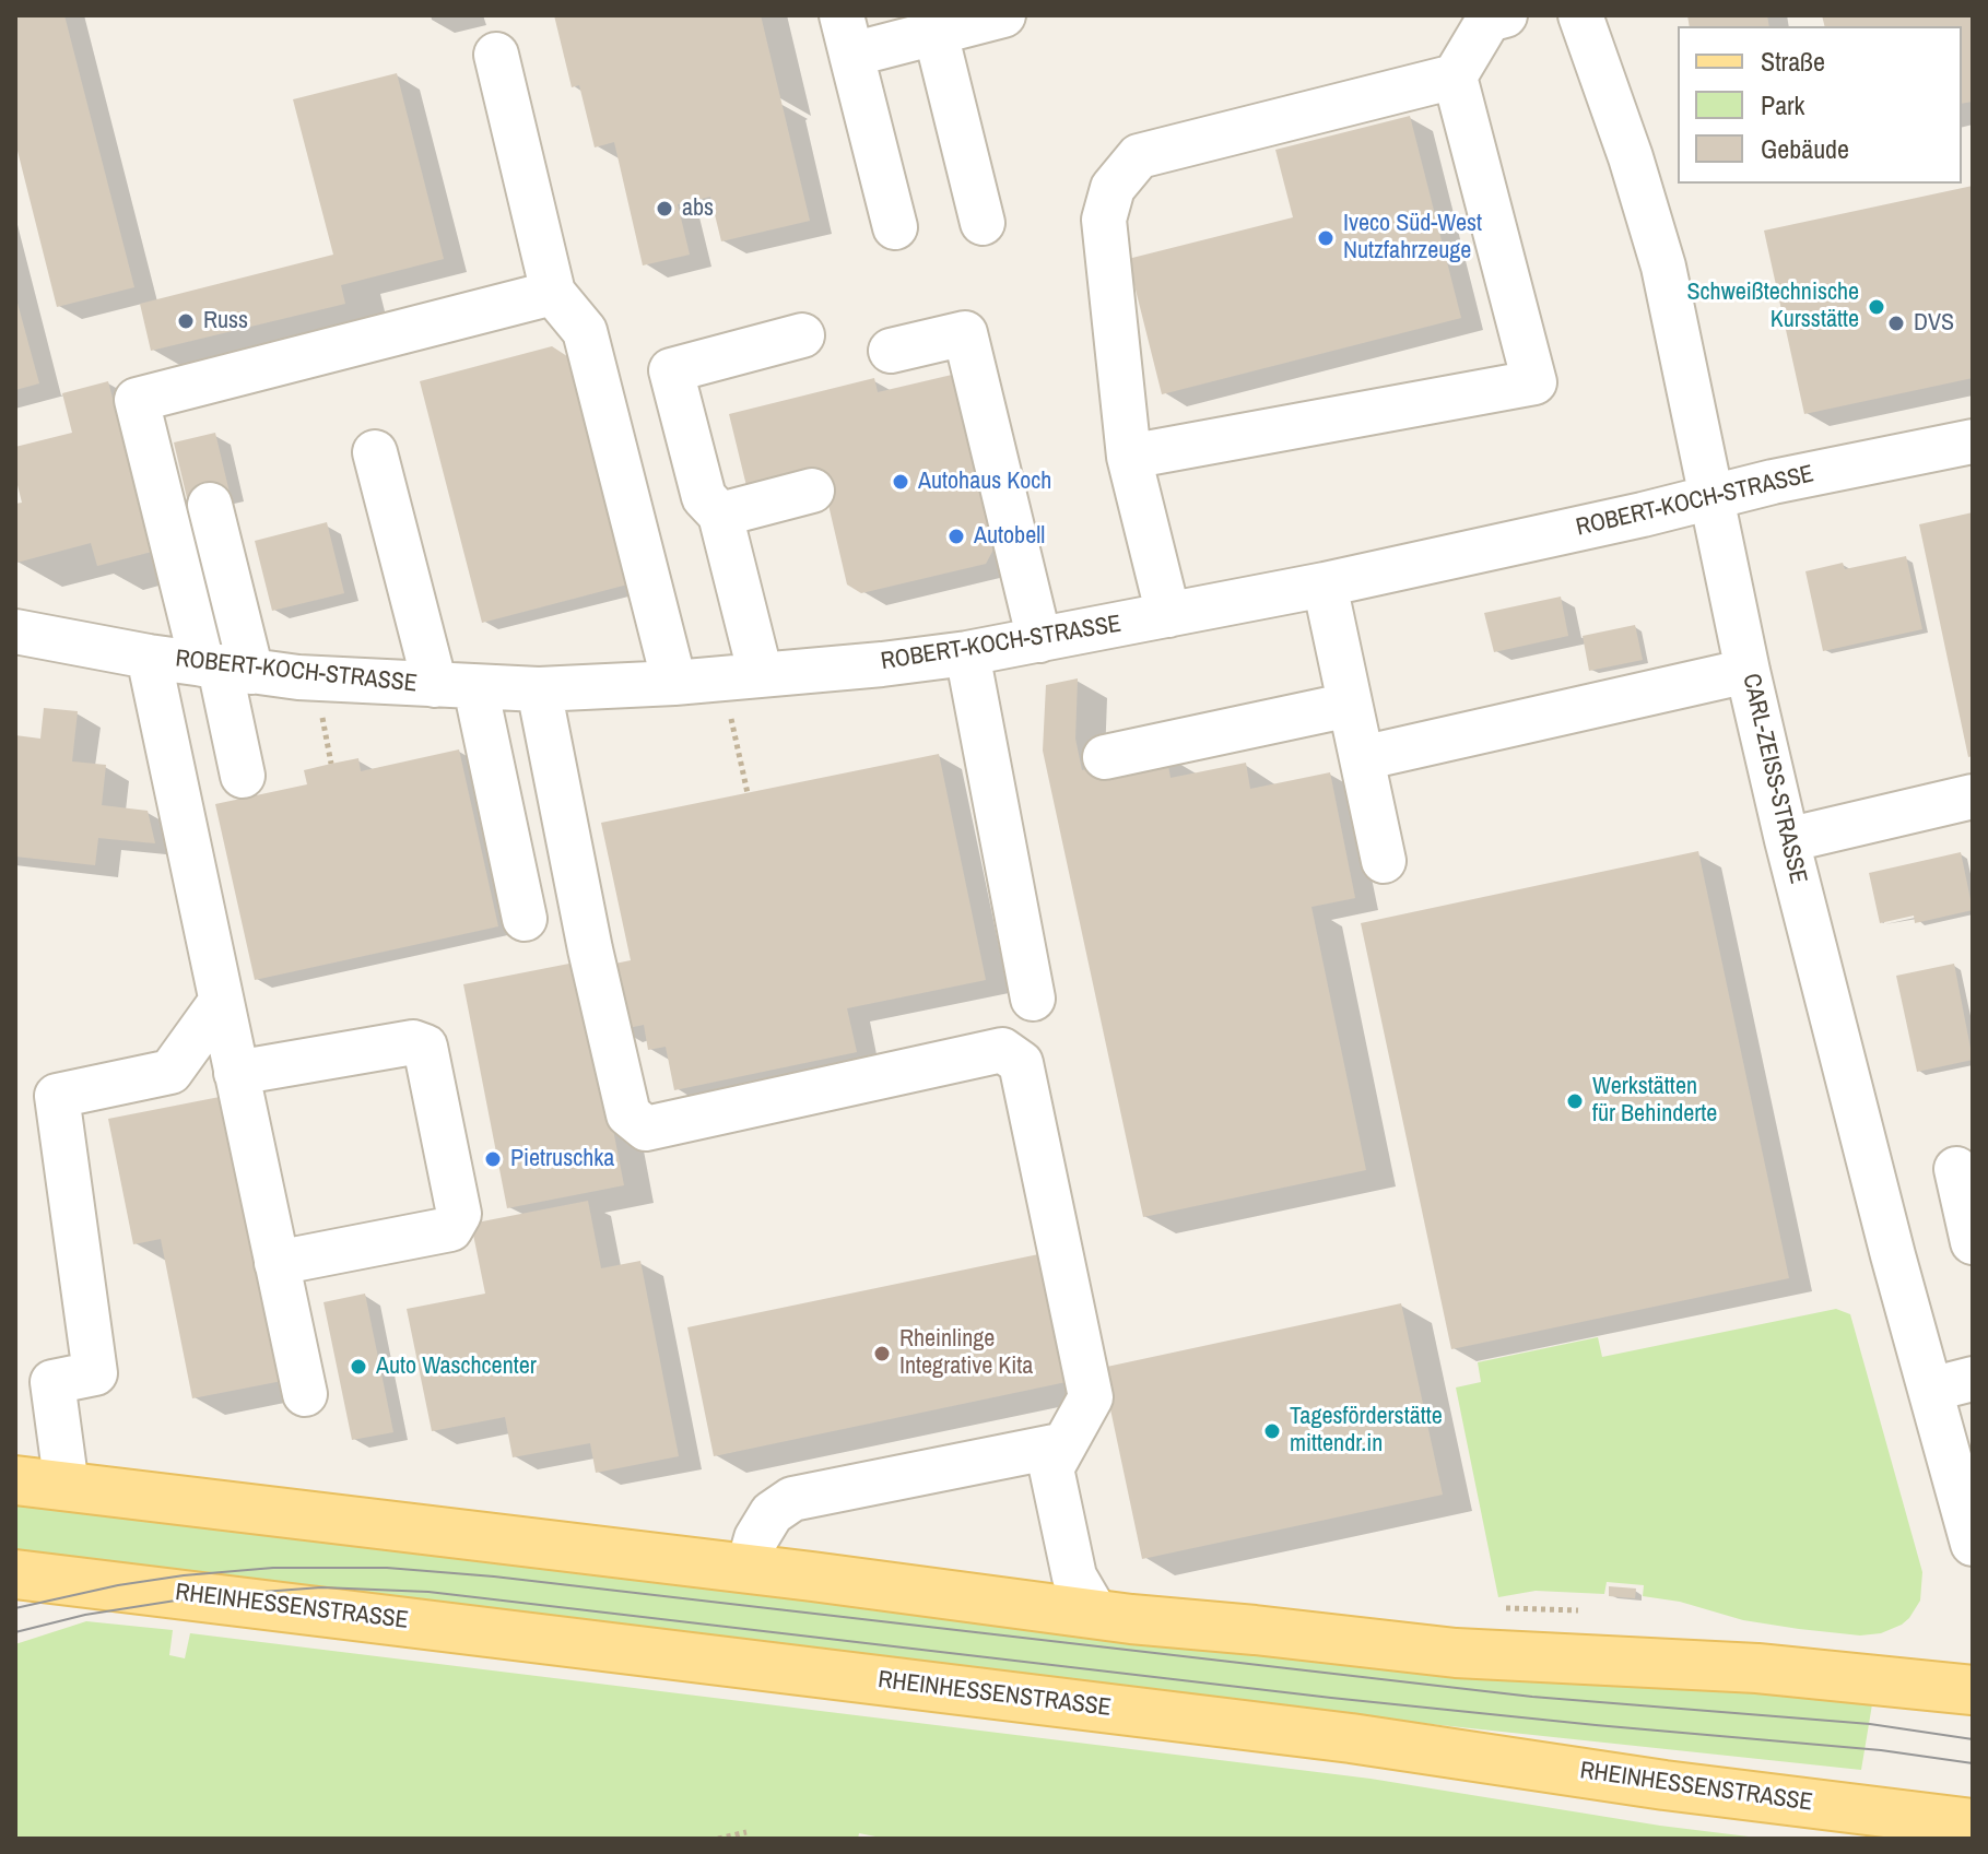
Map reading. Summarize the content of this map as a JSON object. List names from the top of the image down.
{
  "streets": {
    "main road": ["RHEINHESSENSTRASSE"],
    "street": ["ROBERT-KOCH-STRASSE", "CARL-ZEISS-STRASSE"]
  },
  "crossings": [
    ["ROBERT-KOCH-STRASSE", "CARL-ZEISS-STRASSE"]
  ],
  "places": [
    "abs",
    "Iveco Süd-West Nutzfahrzeuge",
    "Schweißtechnische Kursstätte",
    "Russ",
    "DVS",
    "Autohaus Koch",
    "Autobell",
    "Werkstätten für Behinderte",
    "Pietruschka",
    "Rheinlinge Integrative Kita",
    "Auto Waschcenter",
    "Tagesförderstätte mittendr.in"
  ],
  "legend": ["Straße", "Park", "Gebäude"]
}
